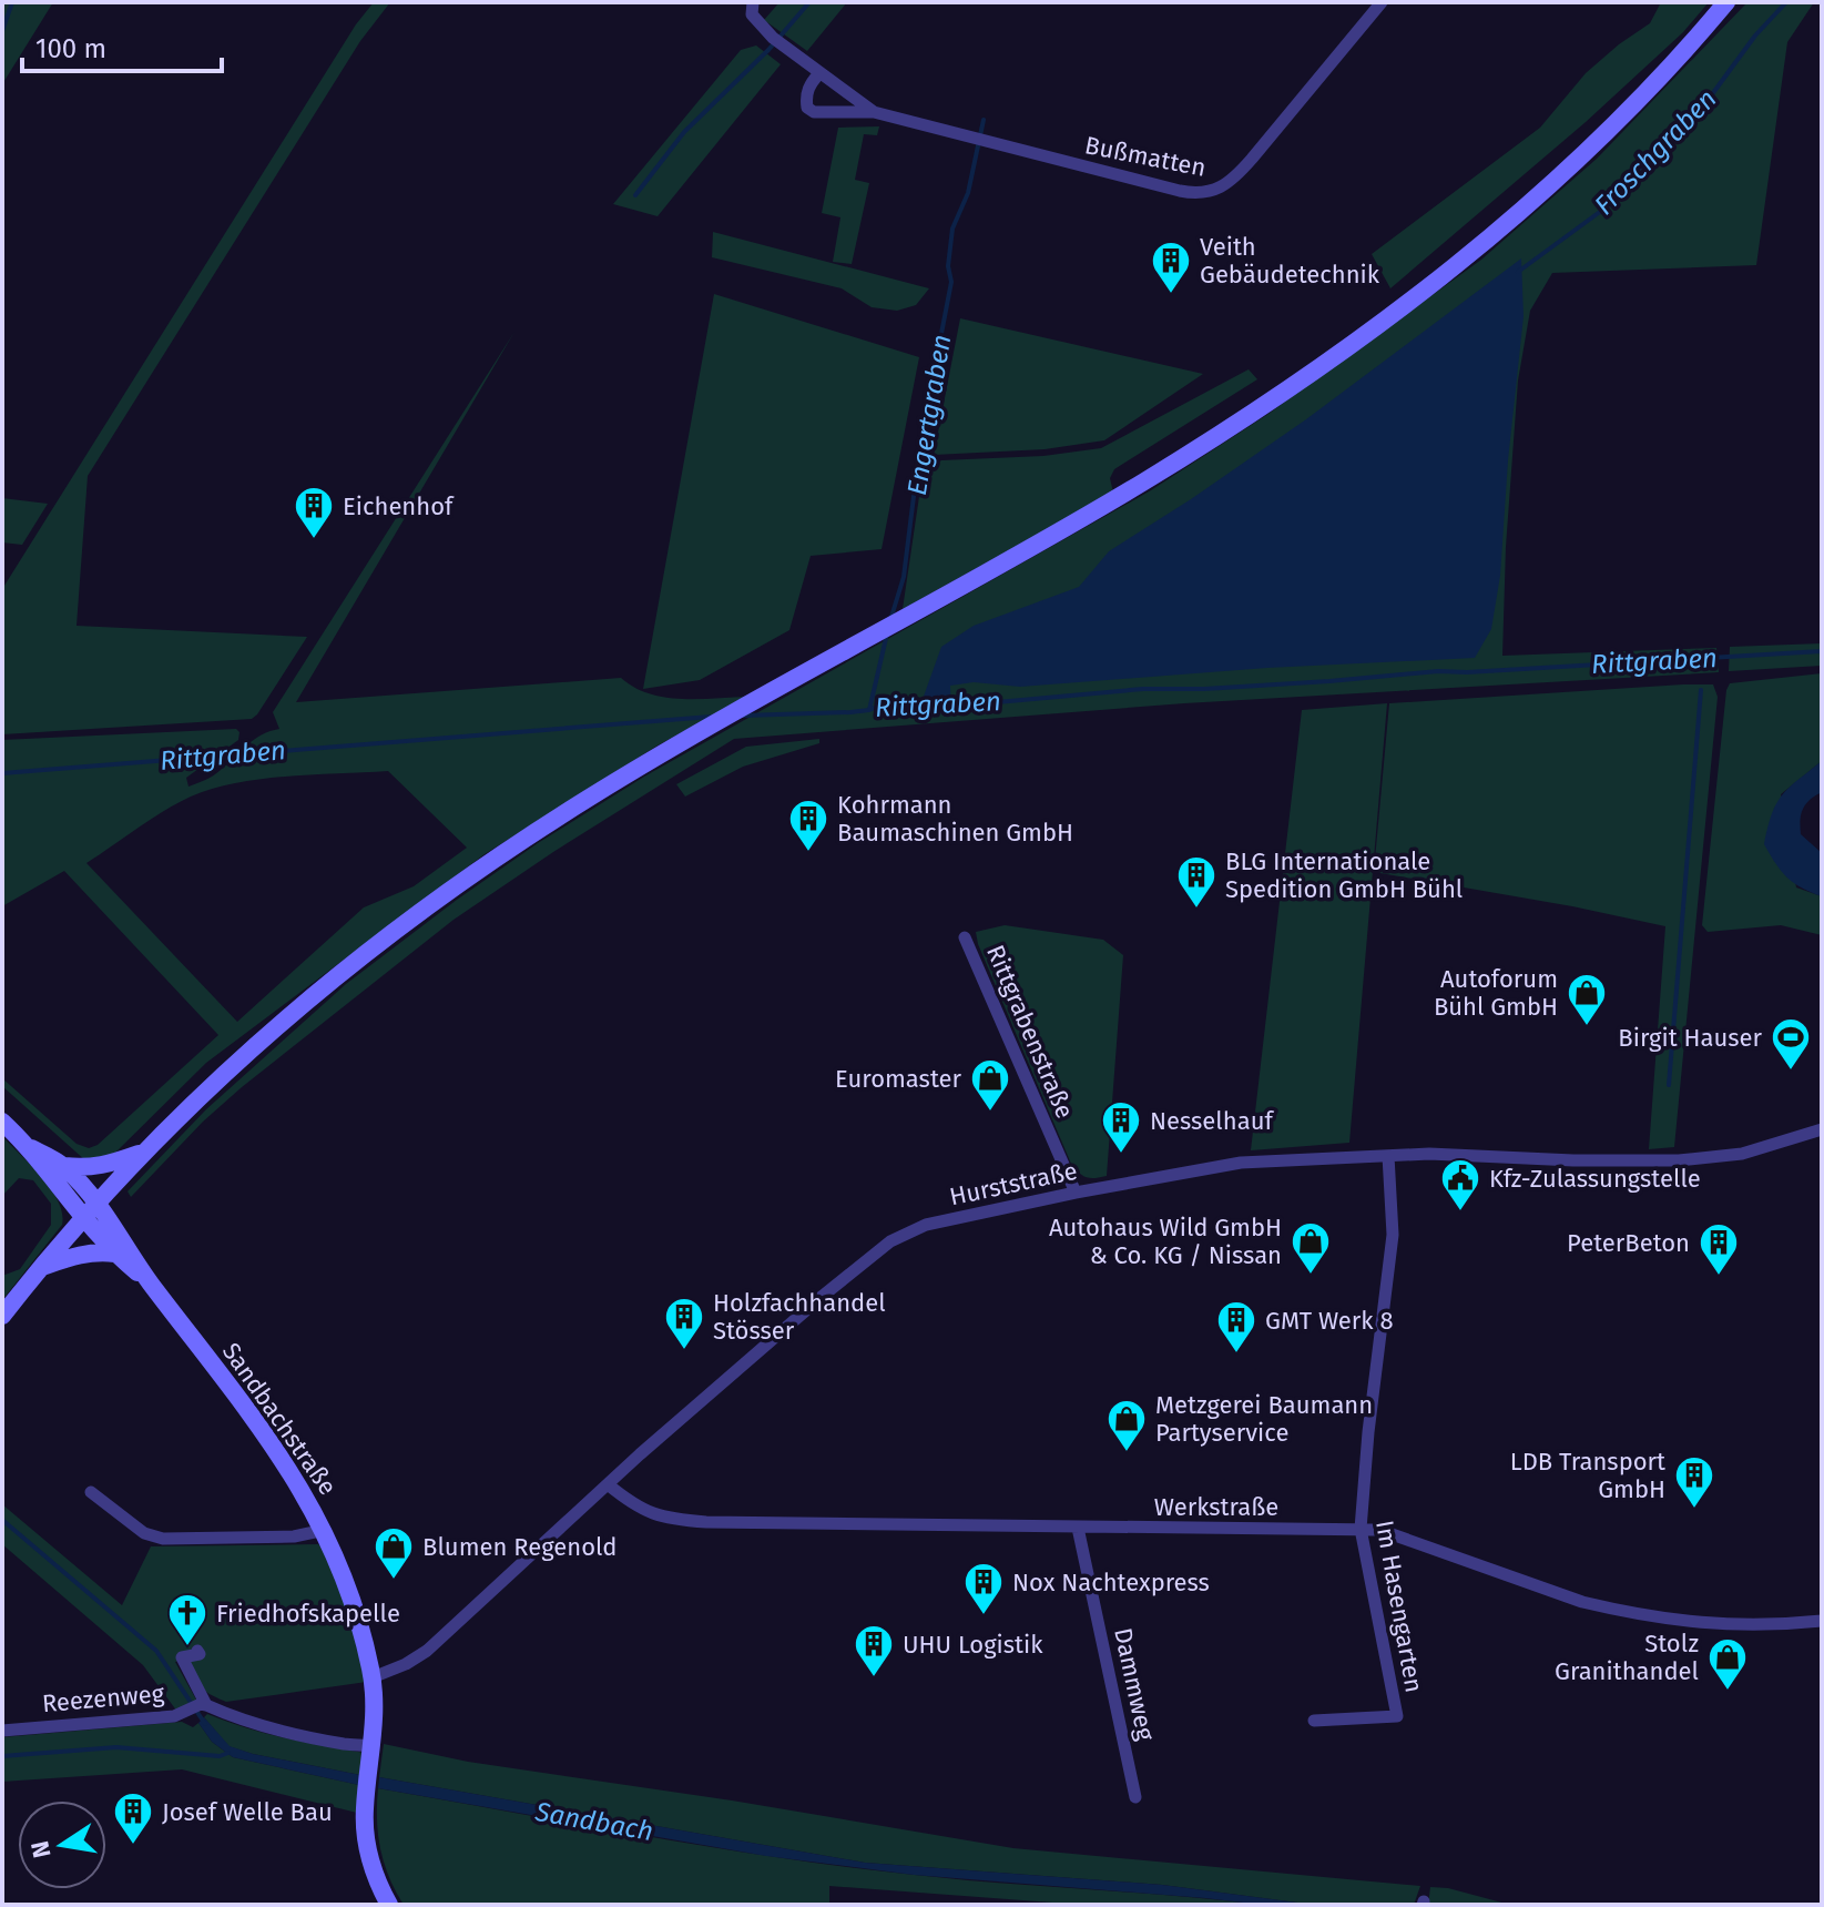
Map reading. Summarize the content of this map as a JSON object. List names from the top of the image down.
{
  "streets": {
    "main road": ["Sandbachstraße"],
    "street": [
      "Bußmatten",
      "Rittgrabenstraße",
      "Hurststraße",
      "Werkstraße",
      "Im Hasengarten",
      "Dammweg",
      "Reezenweg"
    ]
  },
  "crossings": [
    ["Rittgrabenstraße", "Hurststraße"],
    ["Hurststraße", "Sandbachstraße"],
    ["Hurststraße", "Werkstraße"],
    ["Hurststraße", "Im Hasengarten"],
    ["Werkstraße", "Im Hasengarten"],
    ["Werkstraße", "Dammweg"]
  ],
  "water": [
    "Froschgraben",
    "Engertgraben",
    "Rittgraben",
    "Sandbach"
  ],
  "places": {
    "building": [
      "Veith Gebäudetechnik",
      "Eichenhof",
      "Kohrmann Baumaschinen GmbH",
      "BLG Internationale Spedition GmbH Bühl",
      "Nesselhauf",
      "PeterBeton",
      "Holzfachhandel Stösser",
      "GMT Werk 8",
      "LDB Transport GmbH",
      "Nox Nachtexpress",
      "UHU Logistik",
      "Josef Welle Bau"
    ],
    "shop": [
      "Autoforum Bühl GmbH",
      "Euromaster",
      "Autohaus Wild GmbH & Co. KG / Nissan",
      "Metzgerei Baumann Partyservice",
      "Blumen Regenold",
      "Stolz Granithandel"
    ],
    "sports": ["Birgit Hauser"],
    "public building": ["Kfz-Zulassungstelle"],
    "church": ["Friedhofskapelle"]
  },
  "scale_bar": "100 m",
  "north": "left"
}
